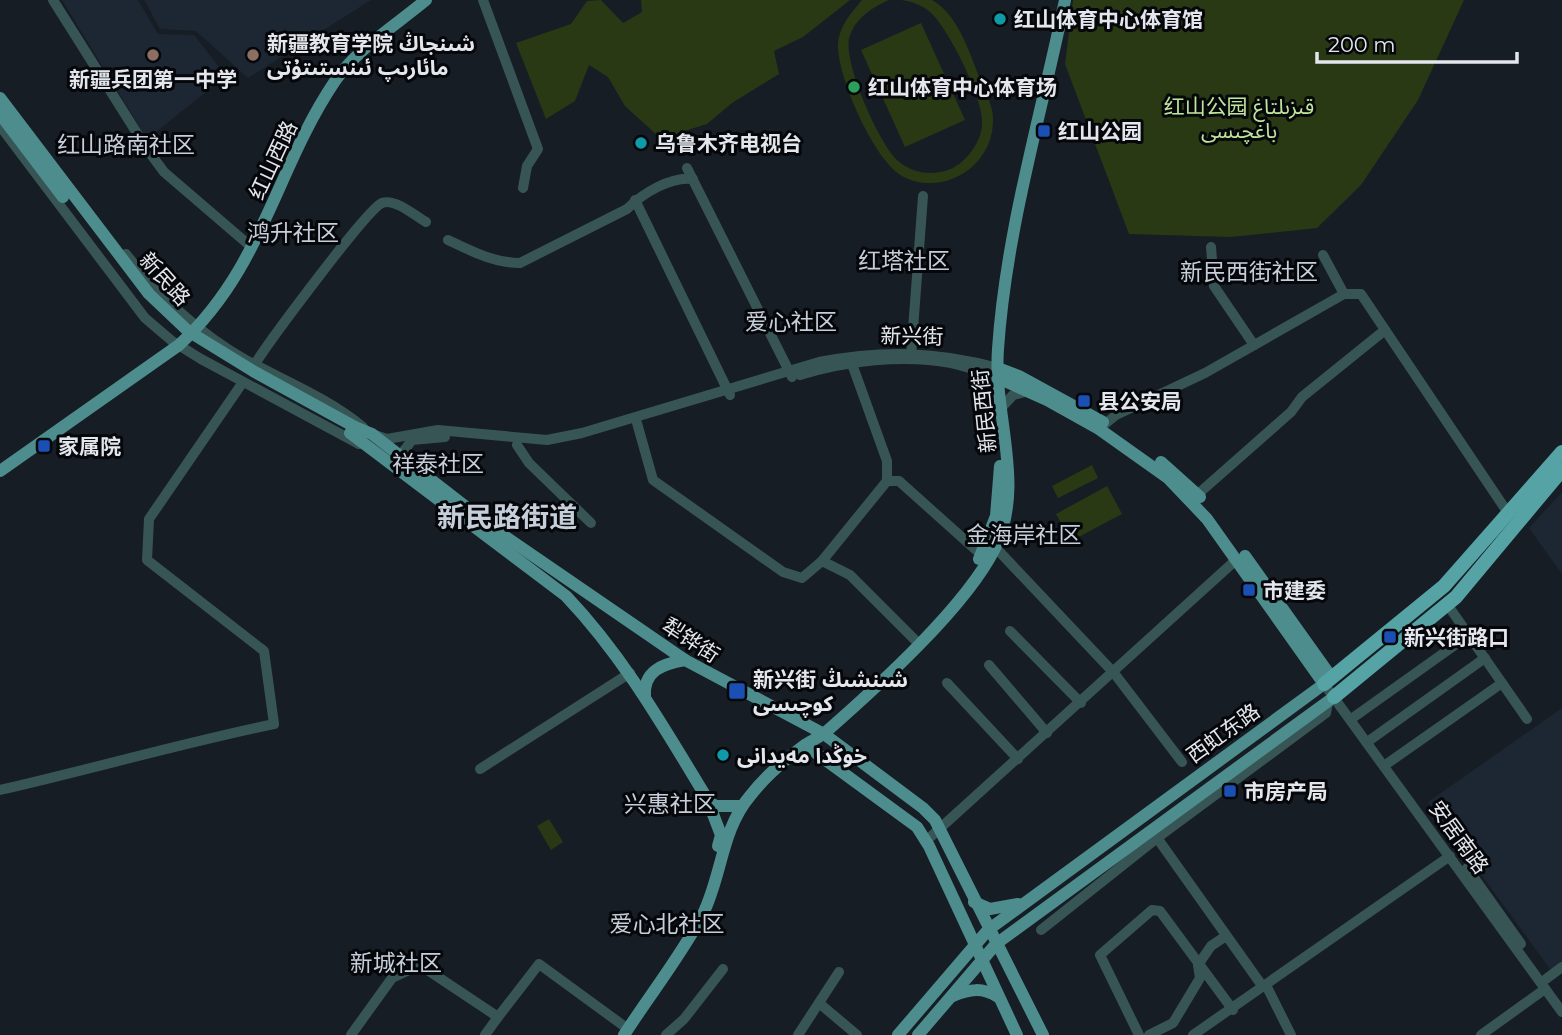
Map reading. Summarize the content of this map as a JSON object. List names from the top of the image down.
{
  "streets": {
    "highway": ["西虹东路"],
    "main road": [
      "红山西路",
      "新民路",
      "新兴街",
      "新民西街",
      "犁铧街"
    ],
    "street": ["安居南路"]
  },
  "crossings": [
    ["新民路", "犁铧街"],
    ["新兴街", "新民西街"],
    ["新兴街", "犁铧街"],
    ["新兴街", "西虹东路"],
    ["新兴街", "安居南路"],
    ["新民西街", "犁铧街"],
    ["犁铧街", "西虹东路"],
    ["西虹东路", "安居南路"]
  ],
  "districts": [
    "红山路南社区",
    "鸿升社区",
    "红塔社区",
    "新民西街社区",
    "爱心社区",
    "祥泰社区",
    "新民路街道",
    "金海岸社区",
    "兴惠社区",
    "爱心北社区",
    "新城社区"
  ],
  "parks": ["红山公园 قىزىلتاغ باغچىسى"],
  "places": {
    "other": [
      "红山体育中心体育馆",
      "新疆兵团第一中学",
      "新疆教育学院 شىنجاڭ مائارىپ ئىنستىتۇتى",
      "红山体育中心体育场",
      "乌鲁木齐电视台",
      "خوڭدا مەيدانى"
    ],
    "transit": [
      "红山公园",
      "县公安局",
      "家属院",
      "市建委",
      "新兴街路口",
      "新兴街 شىنشىڭ كوچىسى",
      "市房产局"
    ]
  },
  "scale_bar": "200 m"
}
